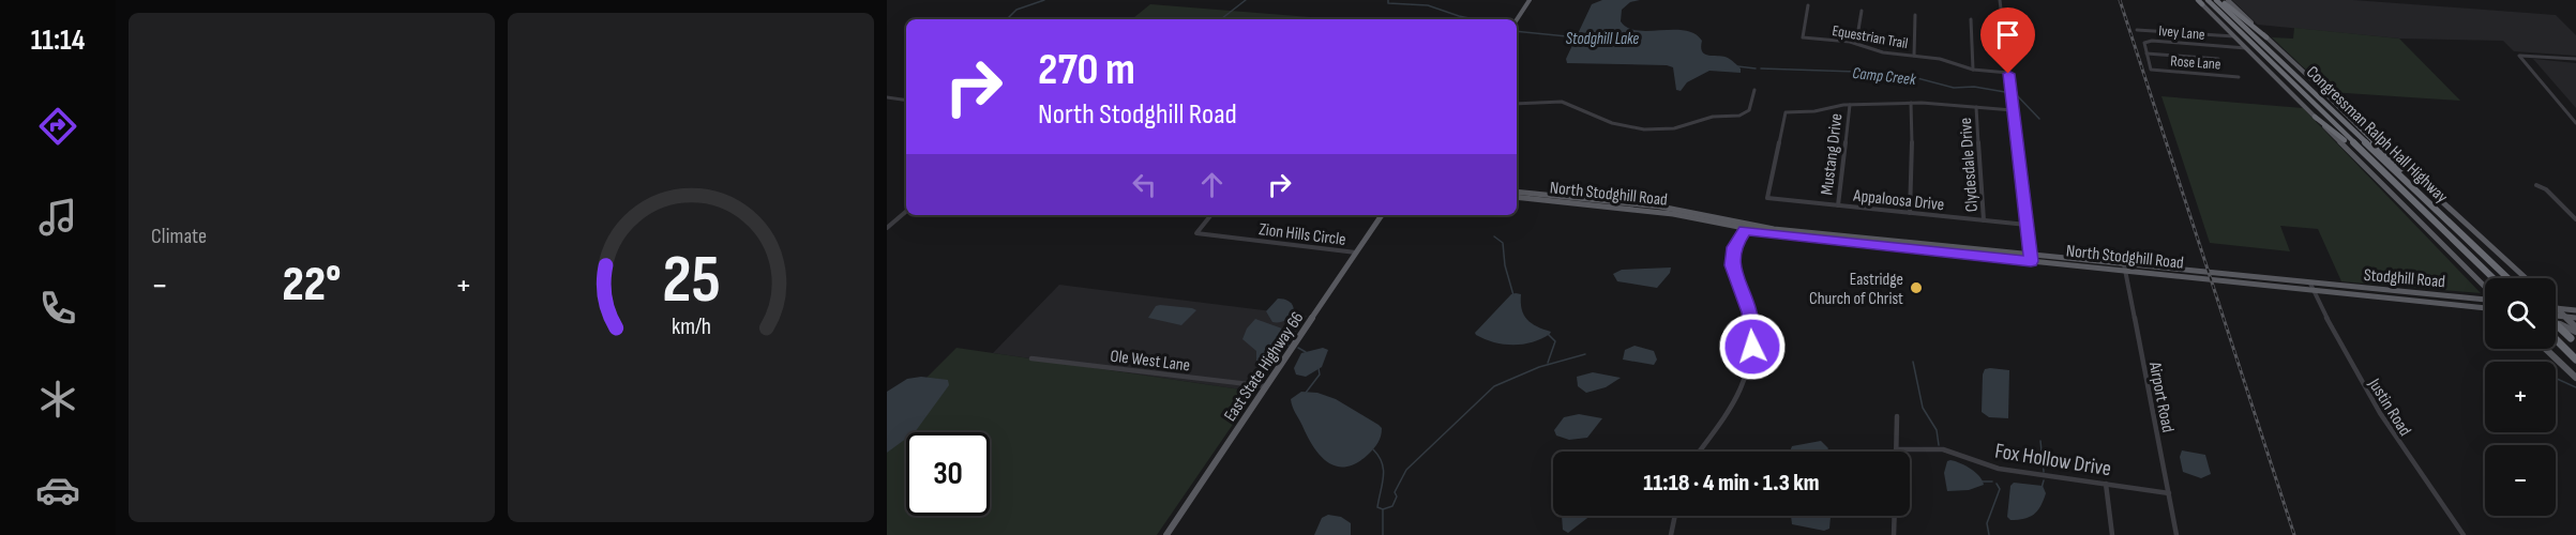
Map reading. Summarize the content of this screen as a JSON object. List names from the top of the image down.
{
  "streets": {
    "highway": ["Congressman Ralph Hall Highway"],
    "main road": ["North Stodghill Road", "Stodghill Road", "East State Highway 66"],
    "street": [
      "Ivey Lane",
      "Equestrian Trail",
      "Rose Lane",
      "Mustang Drive",
      "Clydesdale Drive",
      "Appaloosa Drive",
      "Zion Hills Circle",
      "Ole West Lane",
      "Airport Road",
      "Justin Road",
      "Fox Hollow Drive"
    ]
  },
  "crossings": [
    ["Ivey Lane", "Rose Lane"],
    ["Mustang Drive", "Appaloosa Drive"],
    ["Clydesdale Drive", "Appaloosa Drive"],
    ["North Stodghill Road", "Stodghill Road"],
    ["North Stodghill Road", "Airport Road"],
    ["North Stodghill Road", "Justin Road"],
    ["Zion Hills Circle", "East State Highway 66"],
    ["Stodghill Road", "Justin Road"],
    ["Ole West Lane", "East State Highway 66"],
    ["Airport Road", "Fox Hollow Drive"]
  ],
  "water": ["Stodghill Lake", "Camp Creek"],
  "places": ["Eastridge Church of Christ"],
  "page": {
    "tabs": "11:14",
    "tile": "Climate",
    "turn": ["270 m", "North Stodghill Road"],
    "heat": ["−", "22°", "+"],
    "map_buttons": ["+", "−"],
    "limit": "30",
    "trip": "11:18 · 4 min · 1.3 km",
    "gauge": ["25", "km/h"]
  }
}
